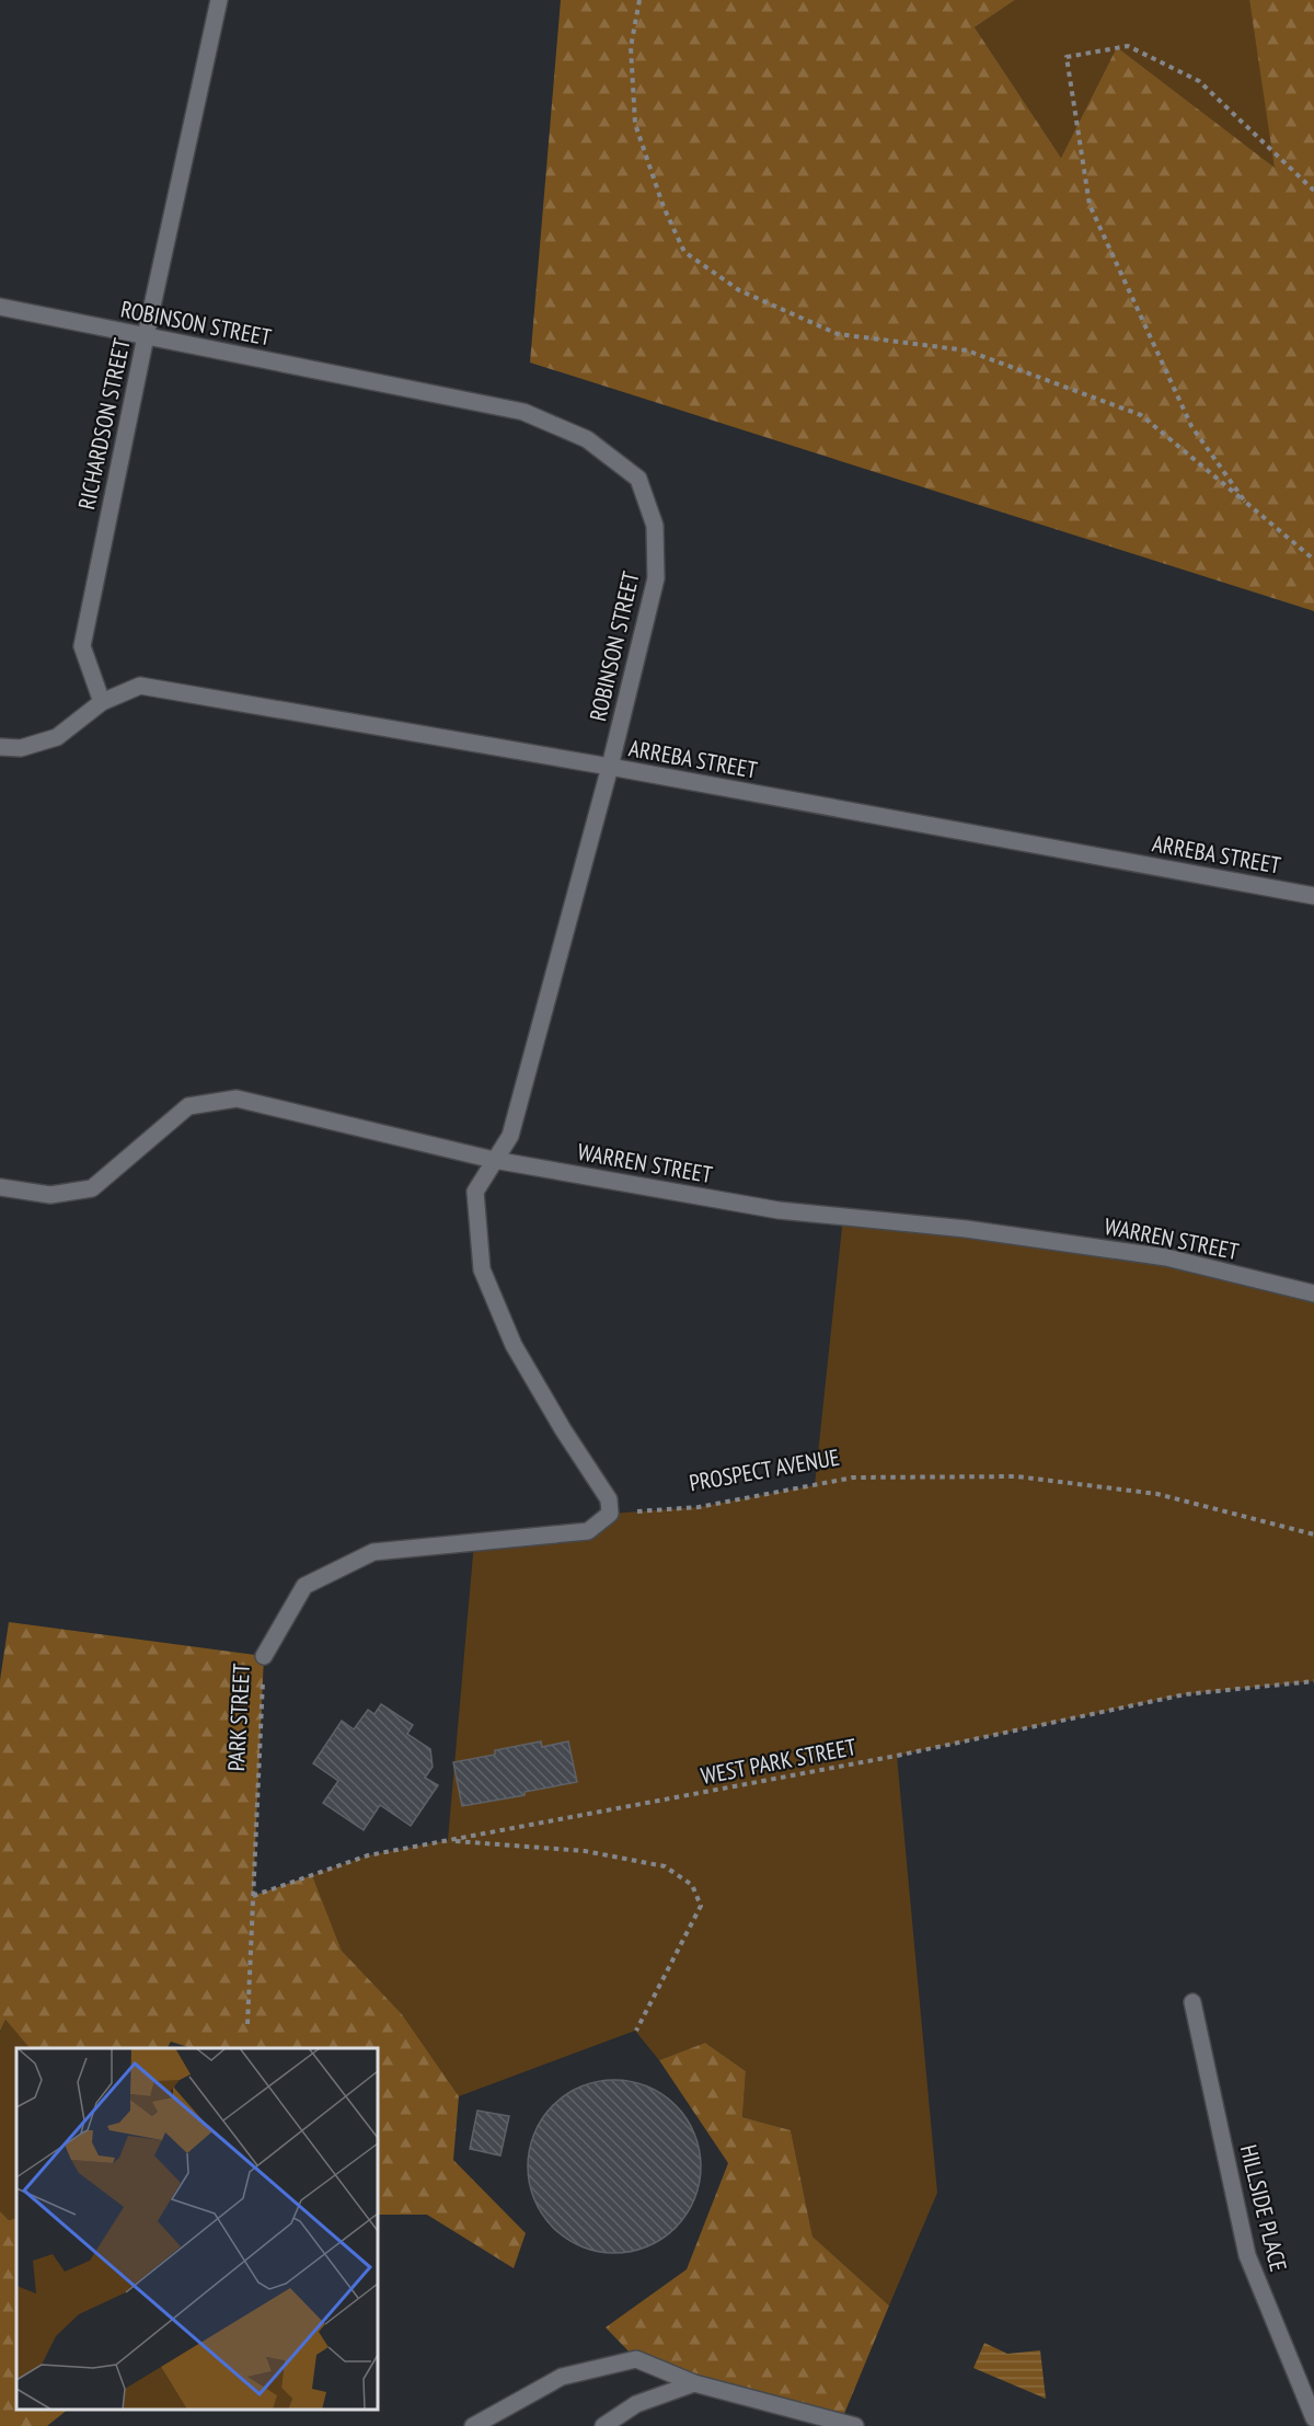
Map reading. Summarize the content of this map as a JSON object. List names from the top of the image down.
{
  "streets": {
    "street": [
      "ROBINSON STREET",
      "RICHARDSON STREET",
      "ARREBA STREET",
      "WARREN STREET",
      "PARK STREET",
      "HILLSIDE PLACE"
    ],
    "path": ["PROSPECT AVENUE", "WEST PARK STREET"]
  },
  "crossings": [
    ["ROBINSON STREET", "RICHARDSON STREET"],
    ["ROBINSON STREET", "ARREBA STREET"],
    ["ROBINSON STREET", "WARREN STREET"],
    ["RICHARDSON STREET", "ARREBA STREET"],
    ["PROSPECT AVENUE", "PARK STREET"],
    ["PARK STREET", "WEST PARK STREET"]
  ]
}
